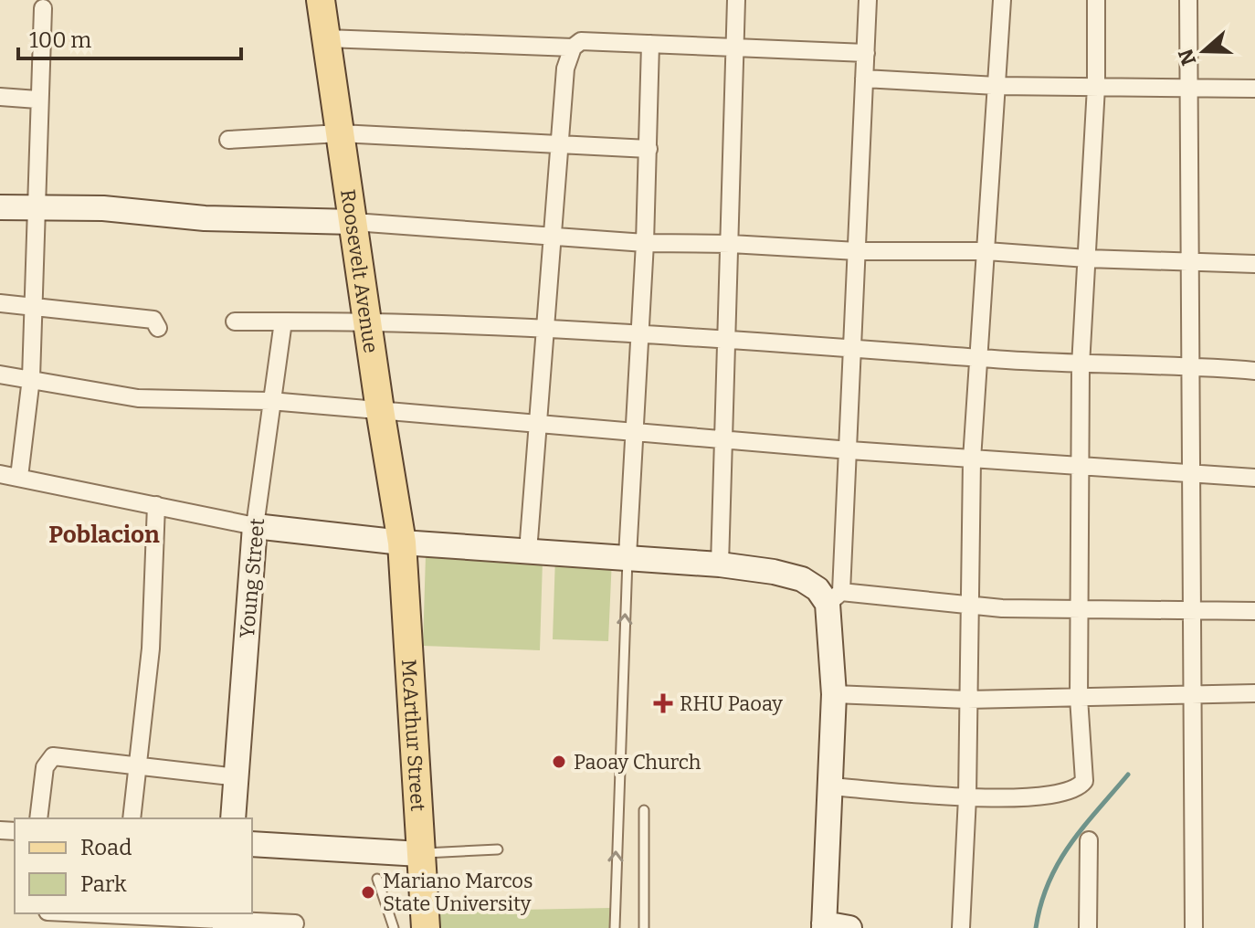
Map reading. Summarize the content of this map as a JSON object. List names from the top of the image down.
{
  "streets": {
    "main road": ["Roosevelt Avenue", "Young Street", "McArthur Street"]
  },
  "crossings": [
    ["Roosevelt Avenue", "McArthur Street"]
  ],
  "districts": ["Poblacion"],
  "places": {
    "health": ["RHU Paoay"],
    "other": ["Paoay Church", "Mariano Marcos State University"]
  },
  "legend": ["Road", "Park"],
  "scale_bar": "100 m",
  "north": "left"
}
